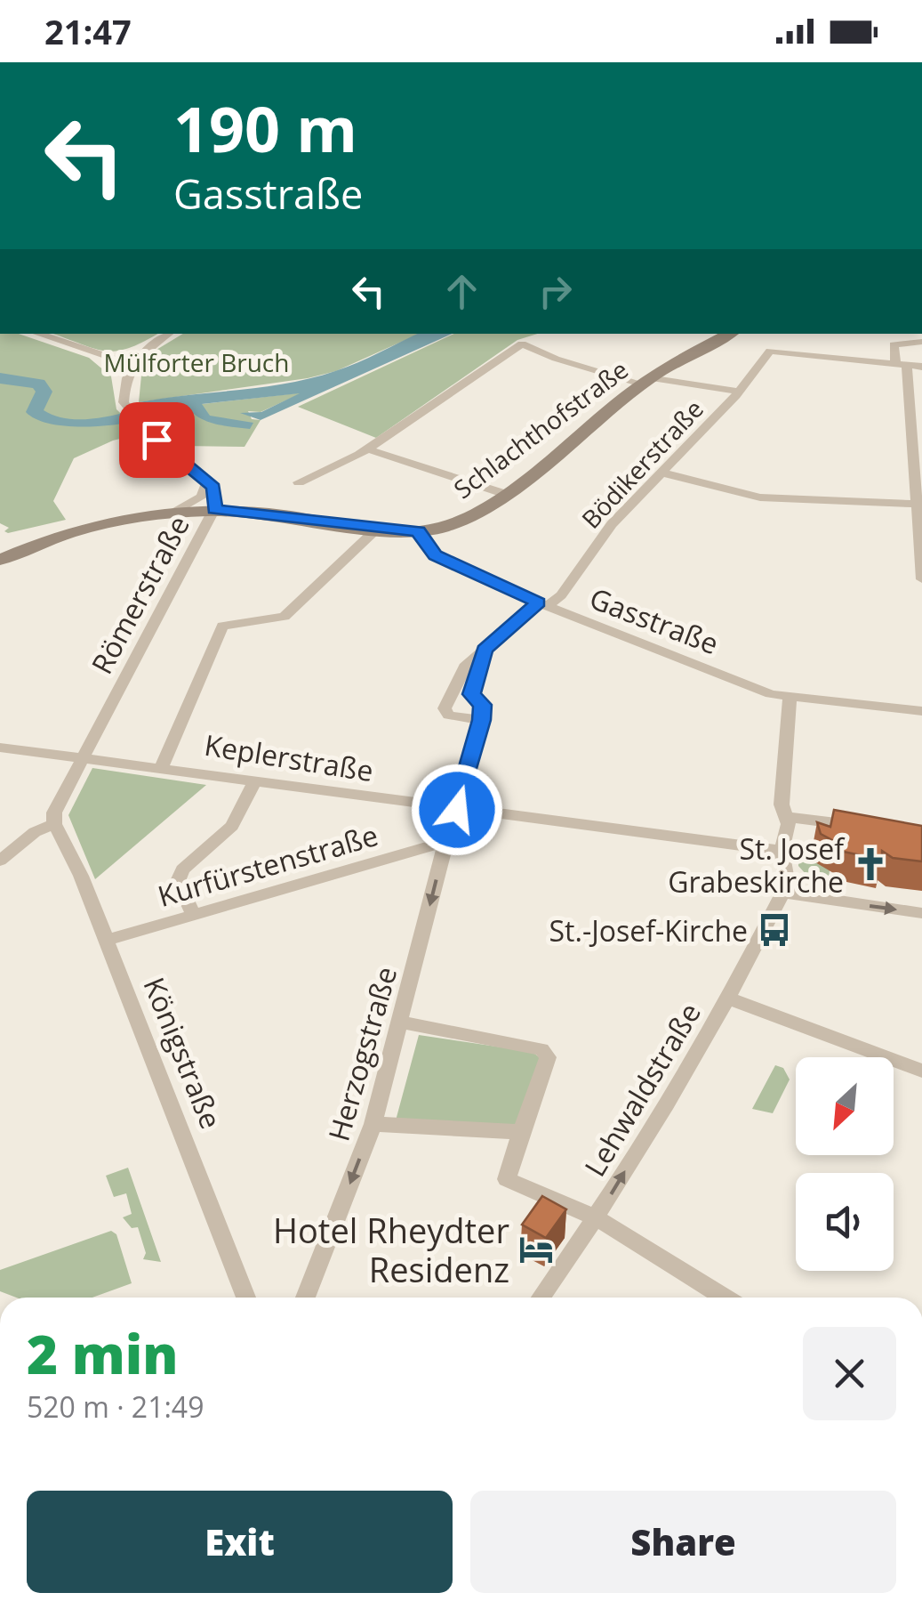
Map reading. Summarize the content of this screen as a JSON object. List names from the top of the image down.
{
  "streets": {
    "main road": ["Schlachthofstraße"],
    "street": [
      "Bödikerstraße",
      "Römerstraße",
      "Gasstraße",
      "Keplerstraße",
      "Kurfürstenstraße",
      "Königstraße",
      "Herzogstraße",
      "Lehwaldstraße"
    ]
  },
  "crossings": [
    ["Schlachthofstraße", "Gasstraße"],
    ["Bödikerstraße", "Gasstraße"],
    ["Bödikerstraße", "Herzogstraße"],
    ["Römerstraße", "Keplerstraße"],
    ["Römerstraße", "Königstraße"],
    ["Keplerstraße", "Herzogstraße"],
    ["Kurfürstenstraße", "Königstraße"],
    ["Kurfürstenstraße", "Herzogstraße"]
  ],
  "one_way": ["Herzogstraße", "Lehwaldstraße"],
  "parks": ["Mülforter Bruch"],
  "places": {
    "church": ["St. Josef Grabeskirche"],
    "bus stop": ["St.-Josef-Kirche"],
    "hotel": ["Hotel Rheydter Residenz"]
  },
  "north": "bottom left",
  "page": {
    "status": "21:47",
    "turn": ["190 m", "Gasstraße"],
    "heading": ["2 min", "520 m · 21:49"],
    "buttons": ["Exit", "Share"]
  }
}
